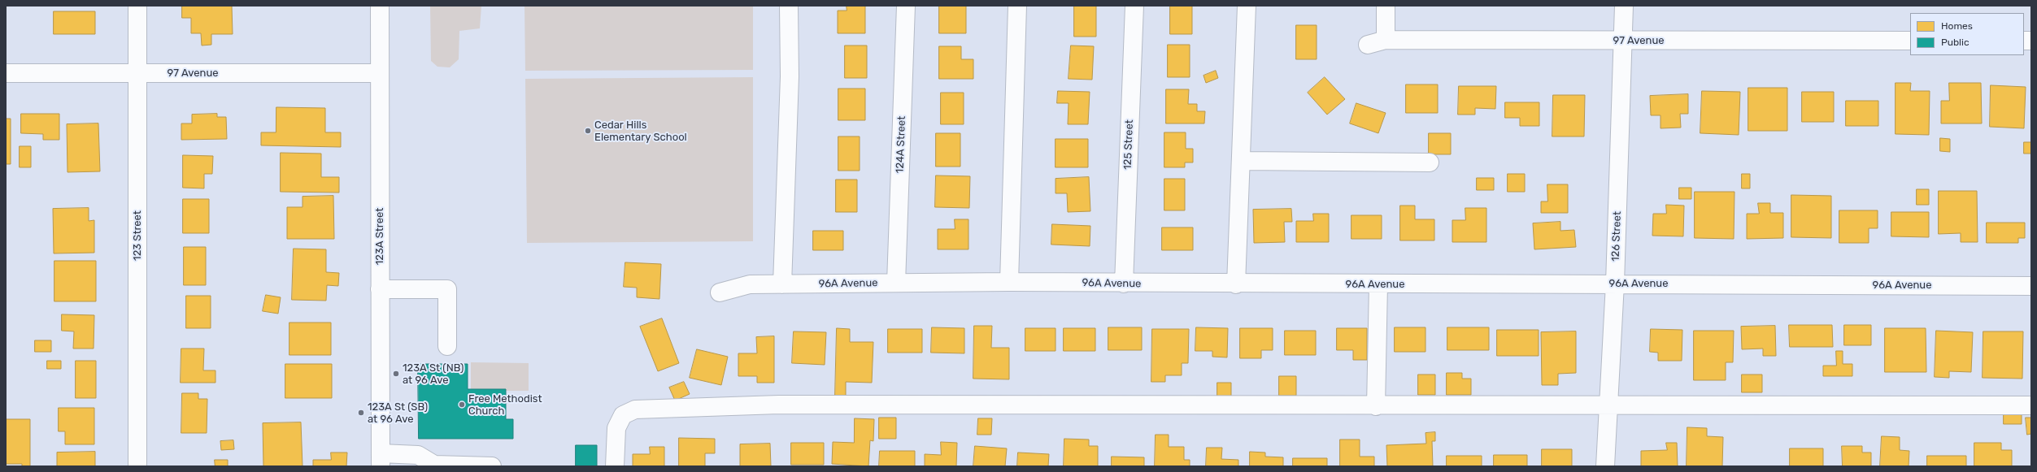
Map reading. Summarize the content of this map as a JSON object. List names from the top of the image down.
{
  "streets": {
    "street": [
      "97 Avenue",
      "124A Street",
      "125 Street",
      "123 Street",
      "123A Street",
      "126 Street",
      "96A Avenue"
    ]
  },
  "crossings": [
    ["97 Avenue", "123 Street"],
    ["97 Avenue", "123A Street"],
    ["97 Avenue", "126 Street"],
    ["124A Street", "96A Avenue"],
    ["125 Street", "96A Avenue"],
    ["126 Street", "96A Avenue"]
  ],
  "places": [
    "Cedar Hills Elementary School",
    "123A St (NB) at 96 Ave",
    "Free Methodist Church",
    "123A St (SB) at 96 Ave"
  ],
  "legend": ["Homes", "Public"]
}
